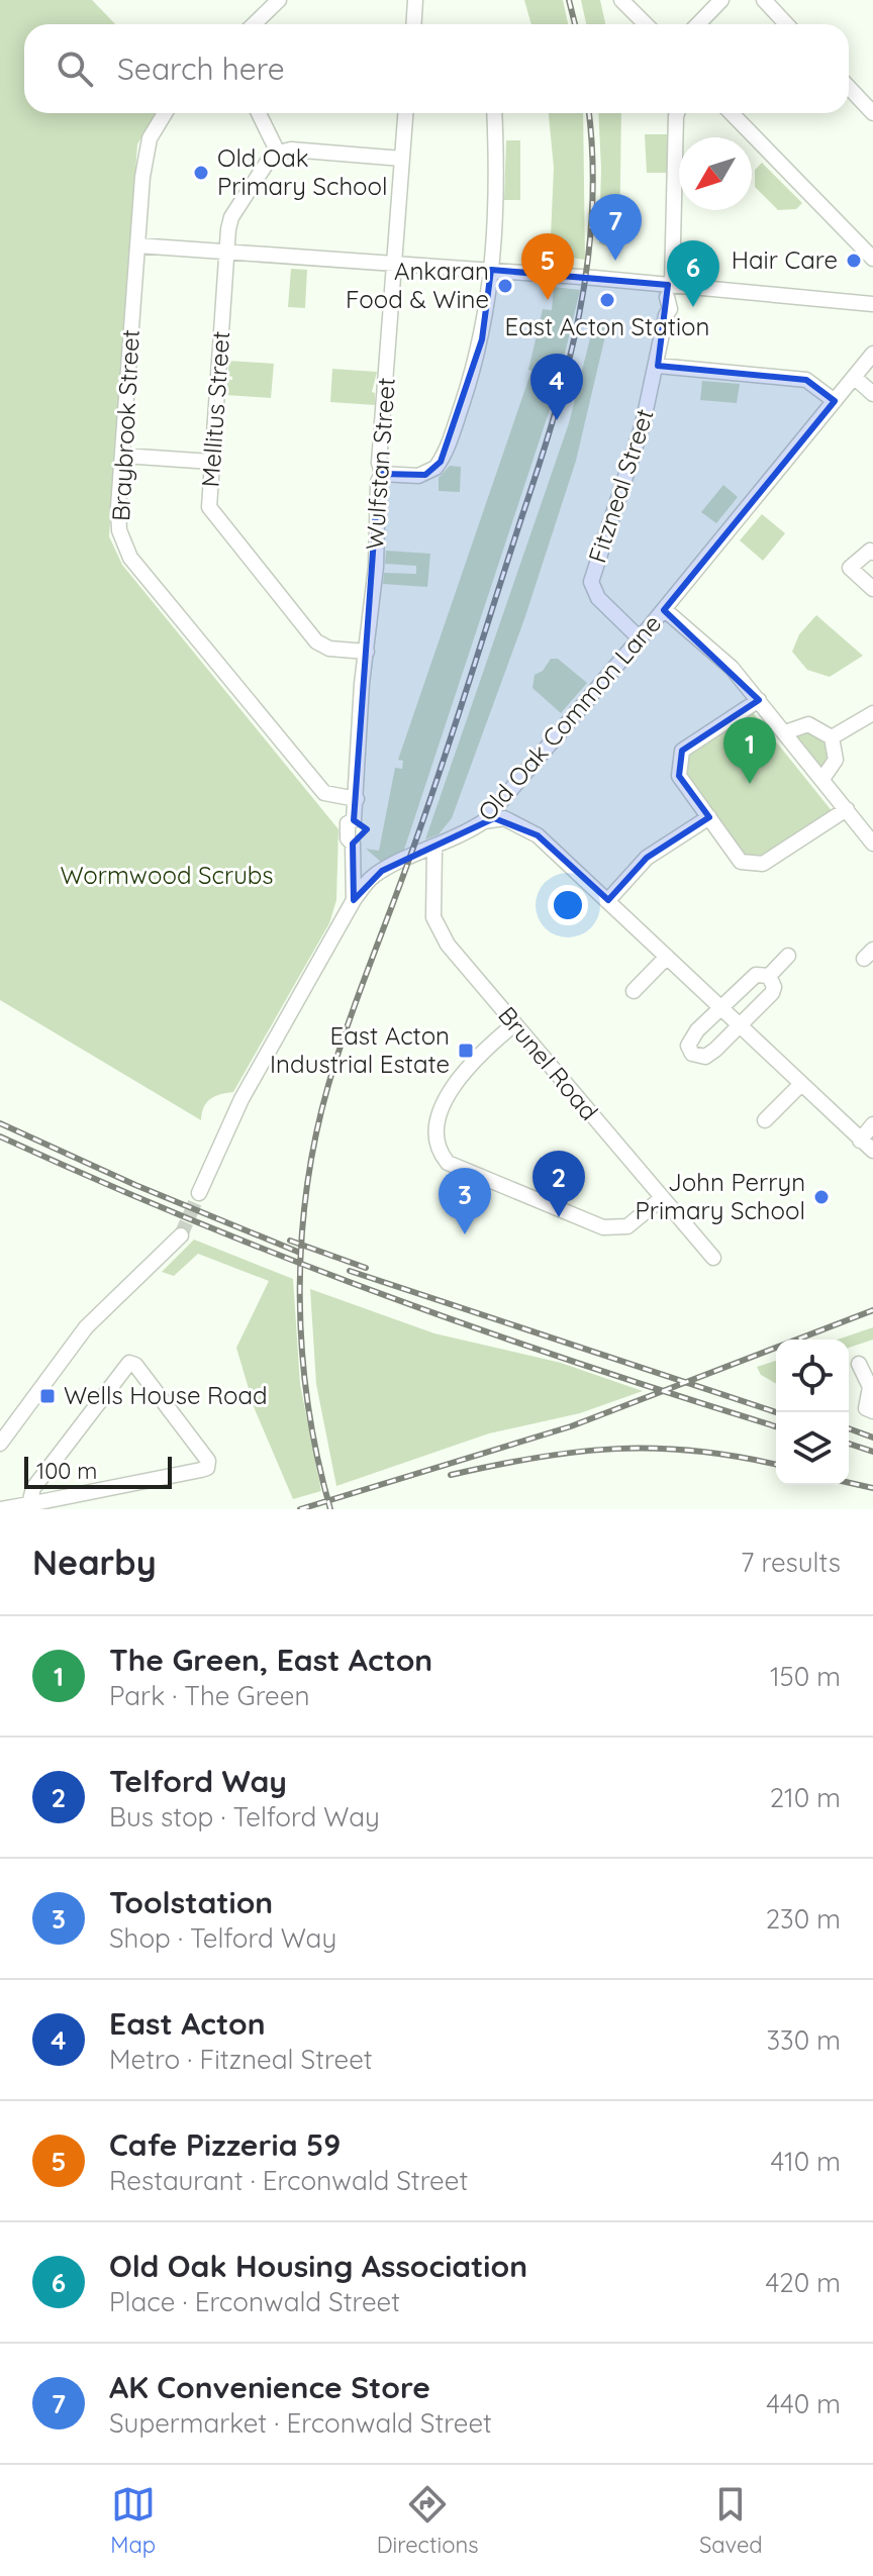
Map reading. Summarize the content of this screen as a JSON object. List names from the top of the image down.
{
  "streets": {
    "street": [
      "Mellitus Street",
      "Braybrook Street",
      "Wulfstan Street",
      "Fitzneal Street",
      "Old Oak Common Lane",
      "Brunel Road"
    ]
  },
  "crossings": [
    ["Mellitus Street", "Wulfstan Street"],
    ["Braybrook Street", "Wulfstan Street"],
    ["Wulfstan Street", "Old Oak Common Lane"],
    ["Fitzneal Street", "Old Oak Common Lane"],
    ["Old Oak Common Lane", "Brunel Road"]
  ],
  "parks": ["Wormwood Scrubs"],
  "places": {
    "other": [
      "Old Oak Primary School",
      "Hair Care",
      "Ankaran Food & Wine",
      "East Acton Station",
      "John Perryn Primary School"
    ],
    "transit": ["East Acton Industrial Estate", "Wells House Road"]
  },
  "scale_bar": "100 m",
  "north": "bottom left",
  "page": {
    "search": "Search here",
    "pins": [
      "7",
      "5",
      "6",
      "4",
      "1",
      "2",
      "3"
    ],
    "scale": "100 m",
    "heading": ["Nearby", "7 results"],
    "list": [
      {
        "mark": "1",
        "name": "The Green, East Acton",
        "note": "Park · The Green",
        "value": "150 m"
      },
      {
        "mark": "2",
        "name": "Telford Way",
        "note": "Bus stop · Telford Way",
        "value": "210 m"
      },
      {
        "mark": "3",
        "name": "Toolstation",
        "note": "Shop · Telford Way",
        "value": "230 m"
      },
      {
        "mark": "4",
        "name": "East Acton",
        "note": "Metro · Fitzneal Street",
        "value": "330 m"
      },
      {
        "mark": "5",
        "name": "Cafe Pizzeria 59",
        "note": "Restaurant · Erconwald Street",
        "value": "410 m"
      },
      {
        "mark": "6",
        "name": "Old Oak Housing Association",
        "note": "Place · Erconwald Street",
        "value": "420 m"
      },
      {
        "mark": "7",
        "name": "AK Convenience Store",
        "note": "Supermarket · Erconwald Street",
        "value": "440 m"
      }
    ],
    "nav": ["Map", "Directions", "Saved"]
  }
}
